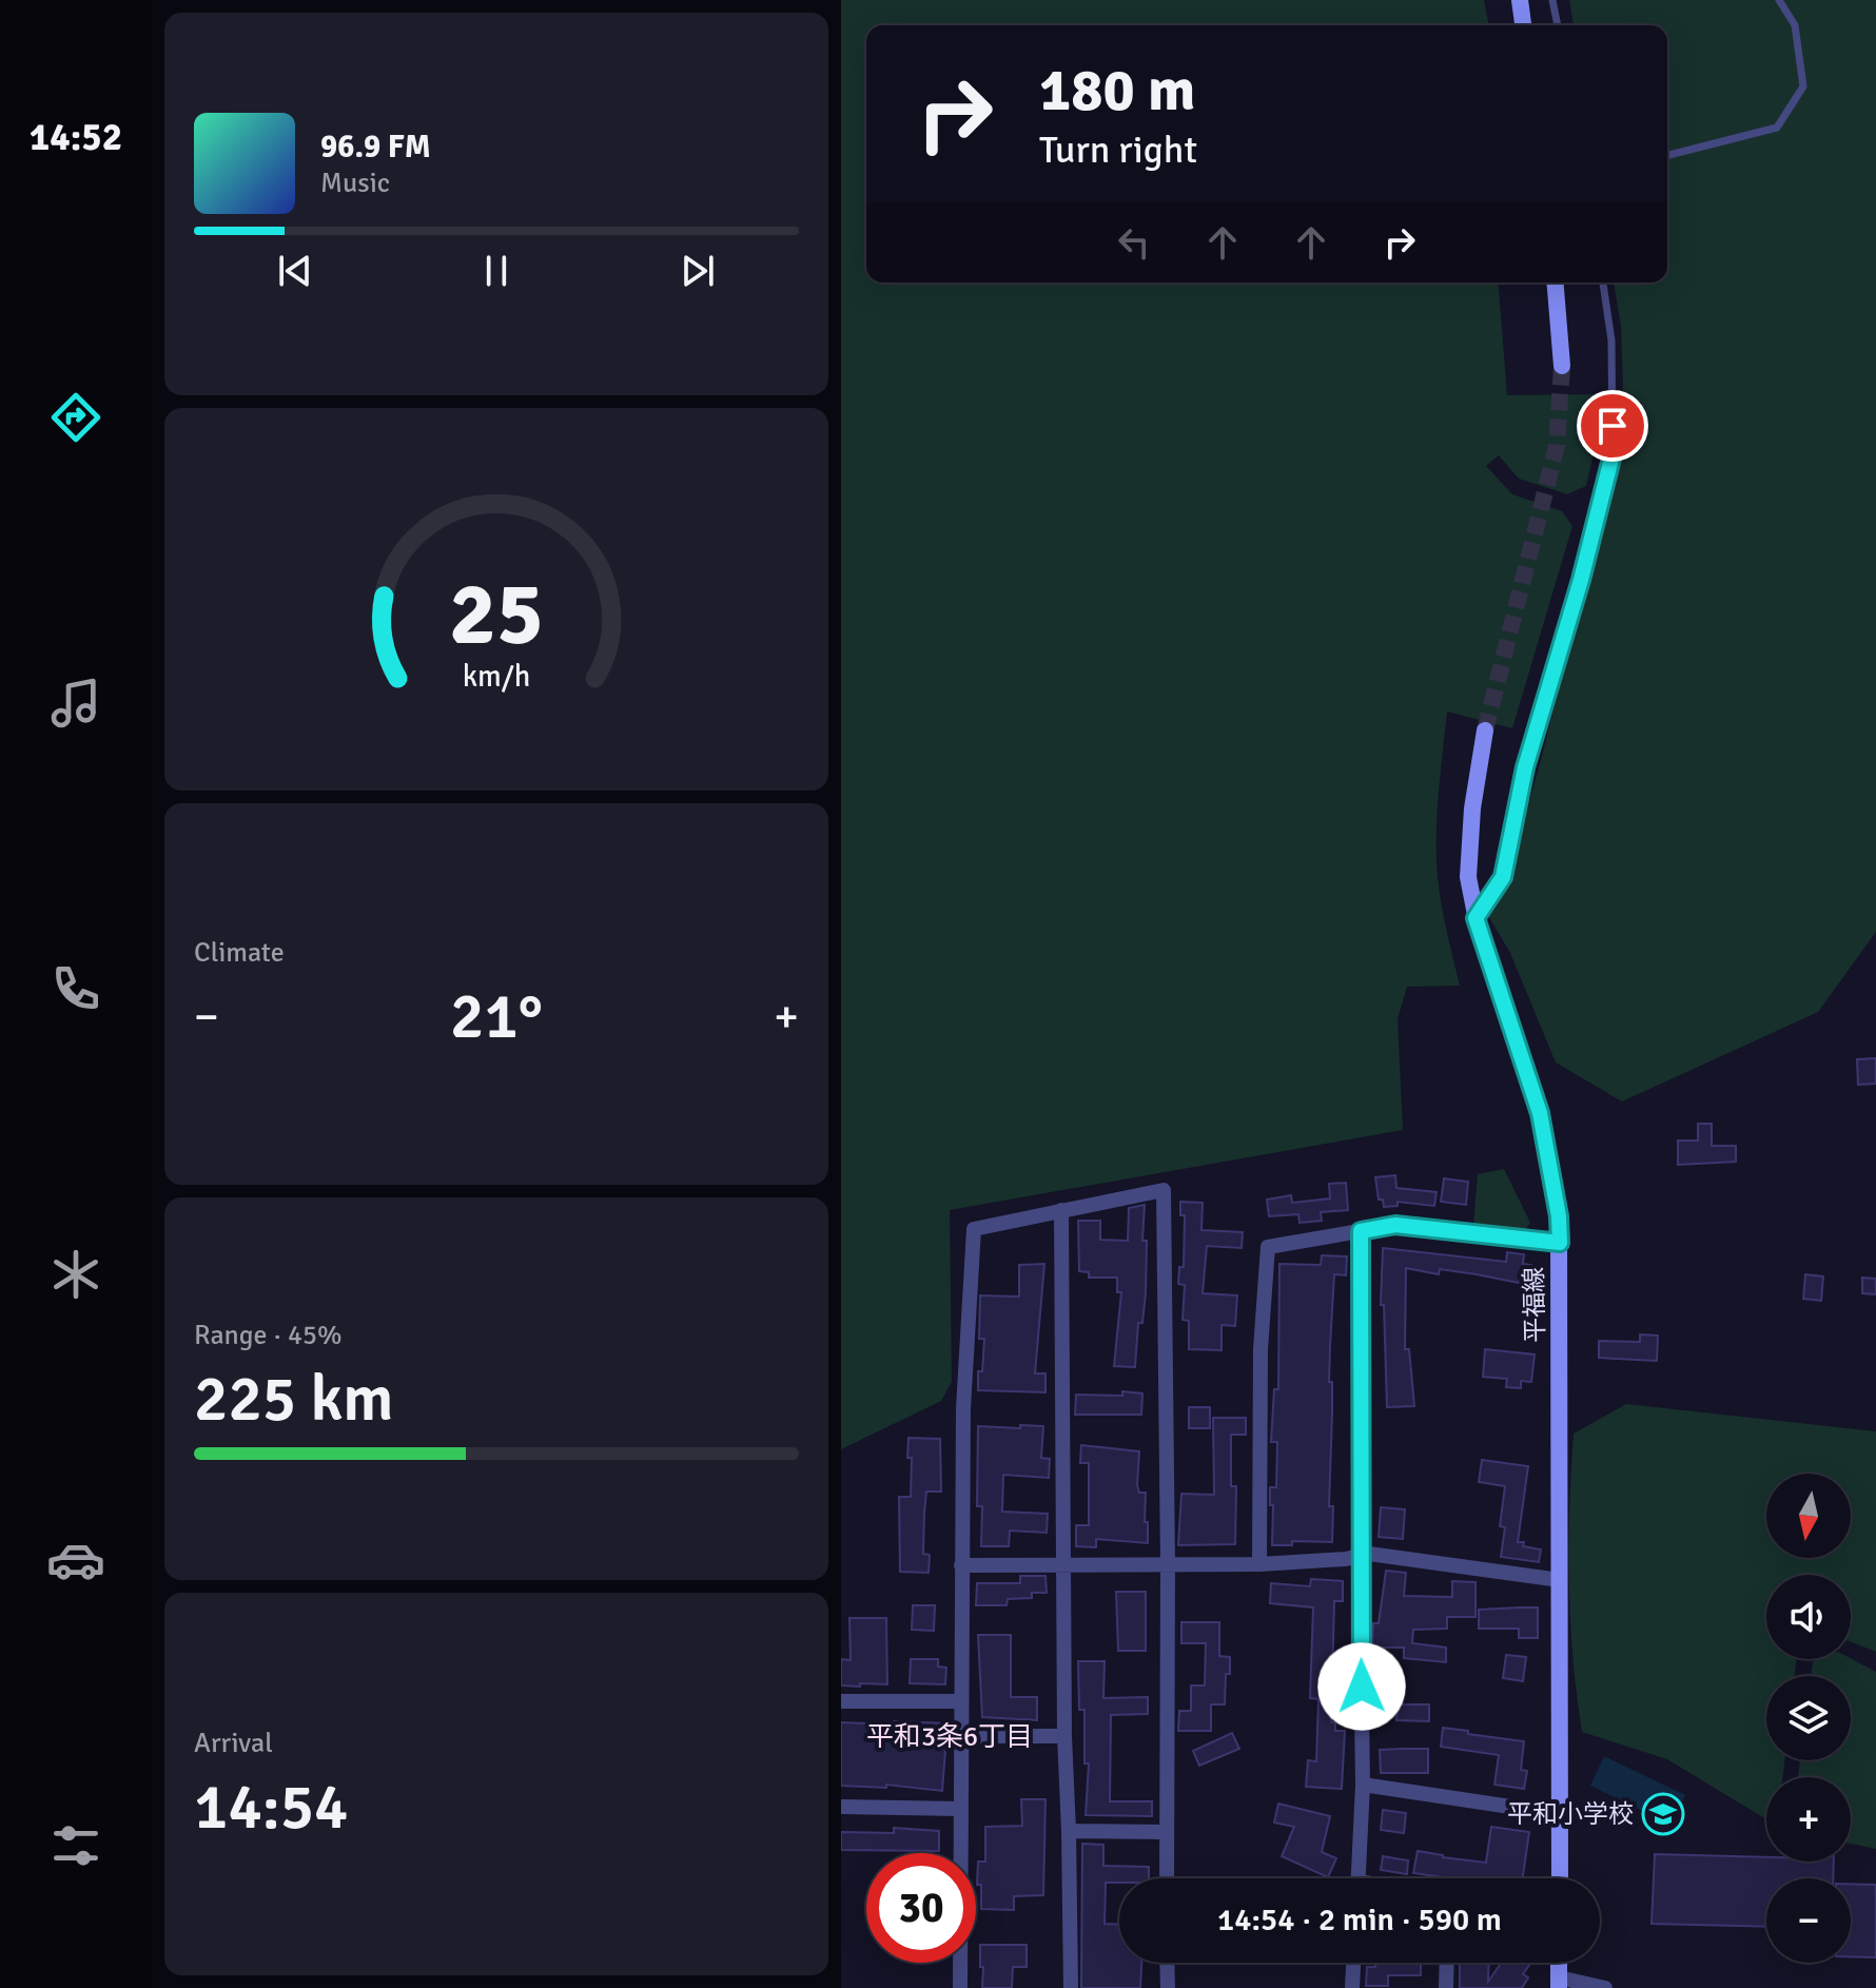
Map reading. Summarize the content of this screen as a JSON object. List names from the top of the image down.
{
  "streets": {
    "street": ["平福線"]
  },
  "districts": ["平和3条6丁目"],
  "places": {
    "school or university": ["平和小学校"]
  },
  "north": "bottom",
  "page": {
    "tabs": "14:52",
    "turn": ["180 m", "Turn right"],
    "song": ["96.9 FM", "Music"],
    "tile": [
      "Climate",
      ["Range · 45%", "225 km"],
      ["Arrival", "14:54"]
    ],
    "heat": ["−", "21°", "+"],
    "map_buttons": ["+", "−"],
    "limit": "30",
    "trip": "14:54 · 2 min · 590 m",
    "gauge": ["25", "km/h"]
  }
}
